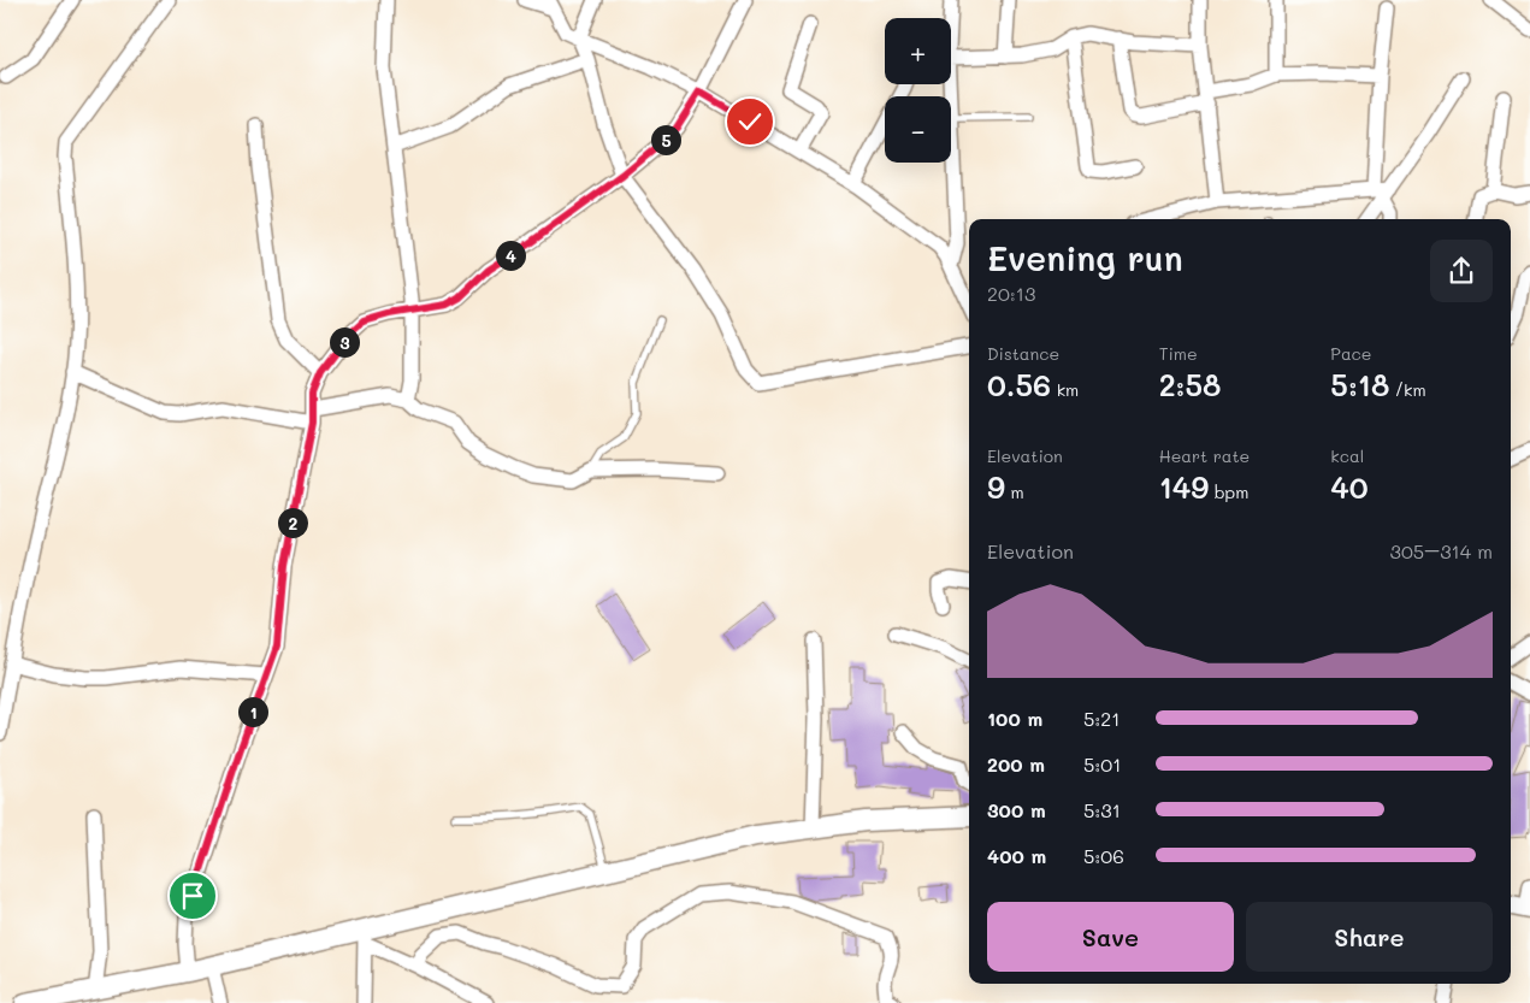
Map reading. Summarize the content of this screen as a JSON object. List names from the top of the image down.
{
  "page": {
    "map_buttons": ["+", "−"],
    "pins": [
      "5",
      "4",
      "3",
      "2",
      "1"
    ],
    "heading": ["Evening run", "20:13"],
    "stats": [
      ["Distance", "0.56 km"],
      ["Time", "2:58"],
      ["Pace", "5:18 /km"],
      ["Elevation", "9 m"],
      ["Heart rate", "149 bpm"],
      ["kcal", "40"]
    ],
    "chart": ["Elevation", "305–314 m"],
    "list": [
      {
        "name": "100 m",
        "note": "5:21"
      },
      {
        "name": "200 m",
        "note": "5:01"
      },
      {
        "name": "300 m",
        "note": "5:31"
      },
      {
        "name": "400 m",
        "note": "5:06"
      }
    ],
    "buttons": ["Save", "Share"]
  }
}
